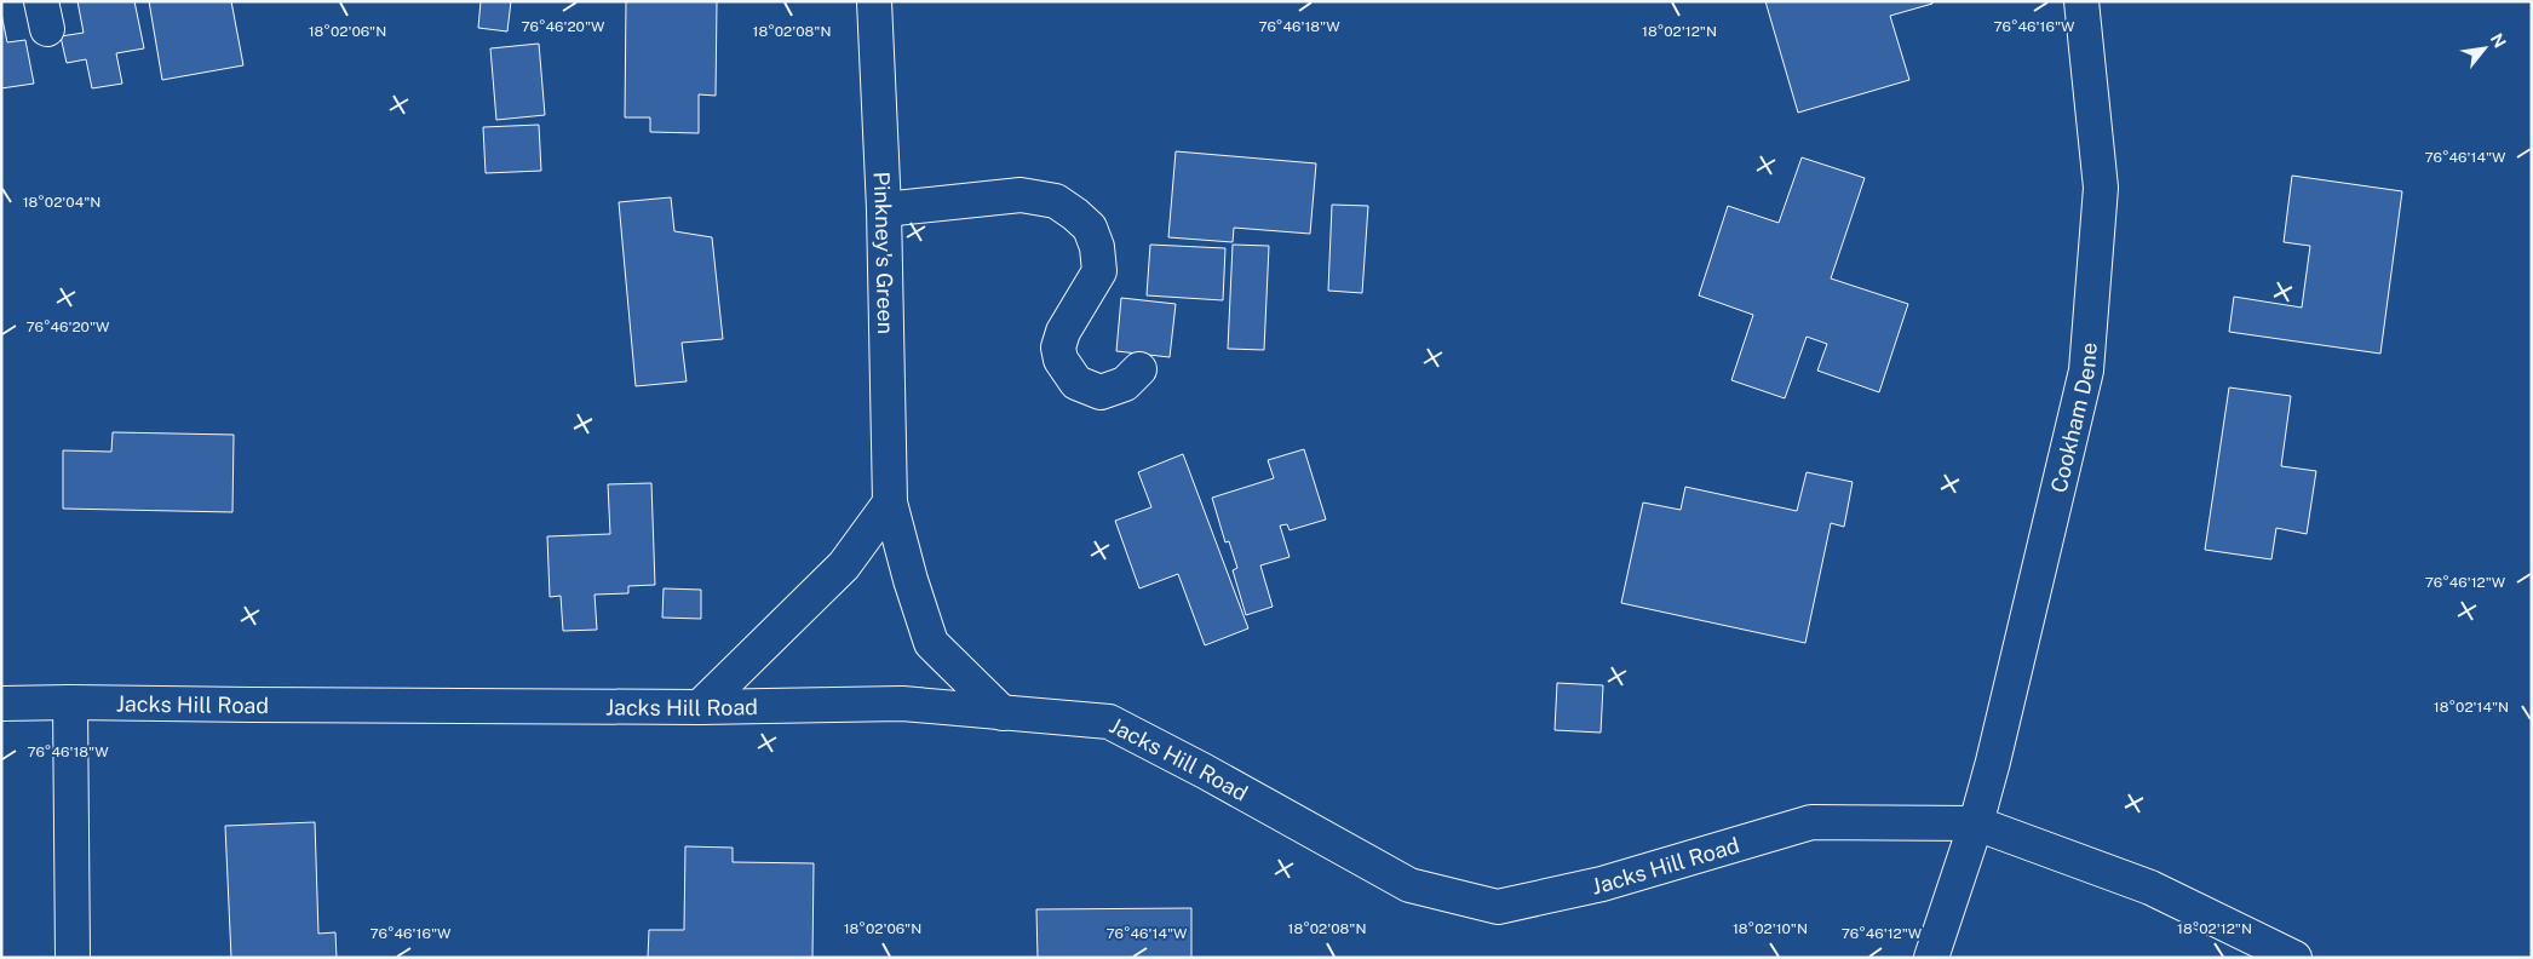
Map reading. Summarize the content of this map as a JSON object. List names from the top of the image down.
{
  "streets": {
    "street": ["Pinkney's Green", "Cookham Dene", "Jacks Hill Road"]
  },
  "crossings": [
    ["Pinkney's Green", "Jacks Hill Road"],
    ["Cookham Dene", "Jacks Hill Road"]
  ],
  "north": "top right",
  "coordinates": [
    "76°46'20\"W",
    "76°46'18\"W",
    "76°46'16\"W",
    "18°02'06\"N",
    "18°02'08\"N",
    "18°02'12\"N",
    "76°46'14\"W",
    "18°02'04\"N",
    "76°46'12\"W",
    "18°02'14\"N",
    "18°02'10\"N"
  ]
}
